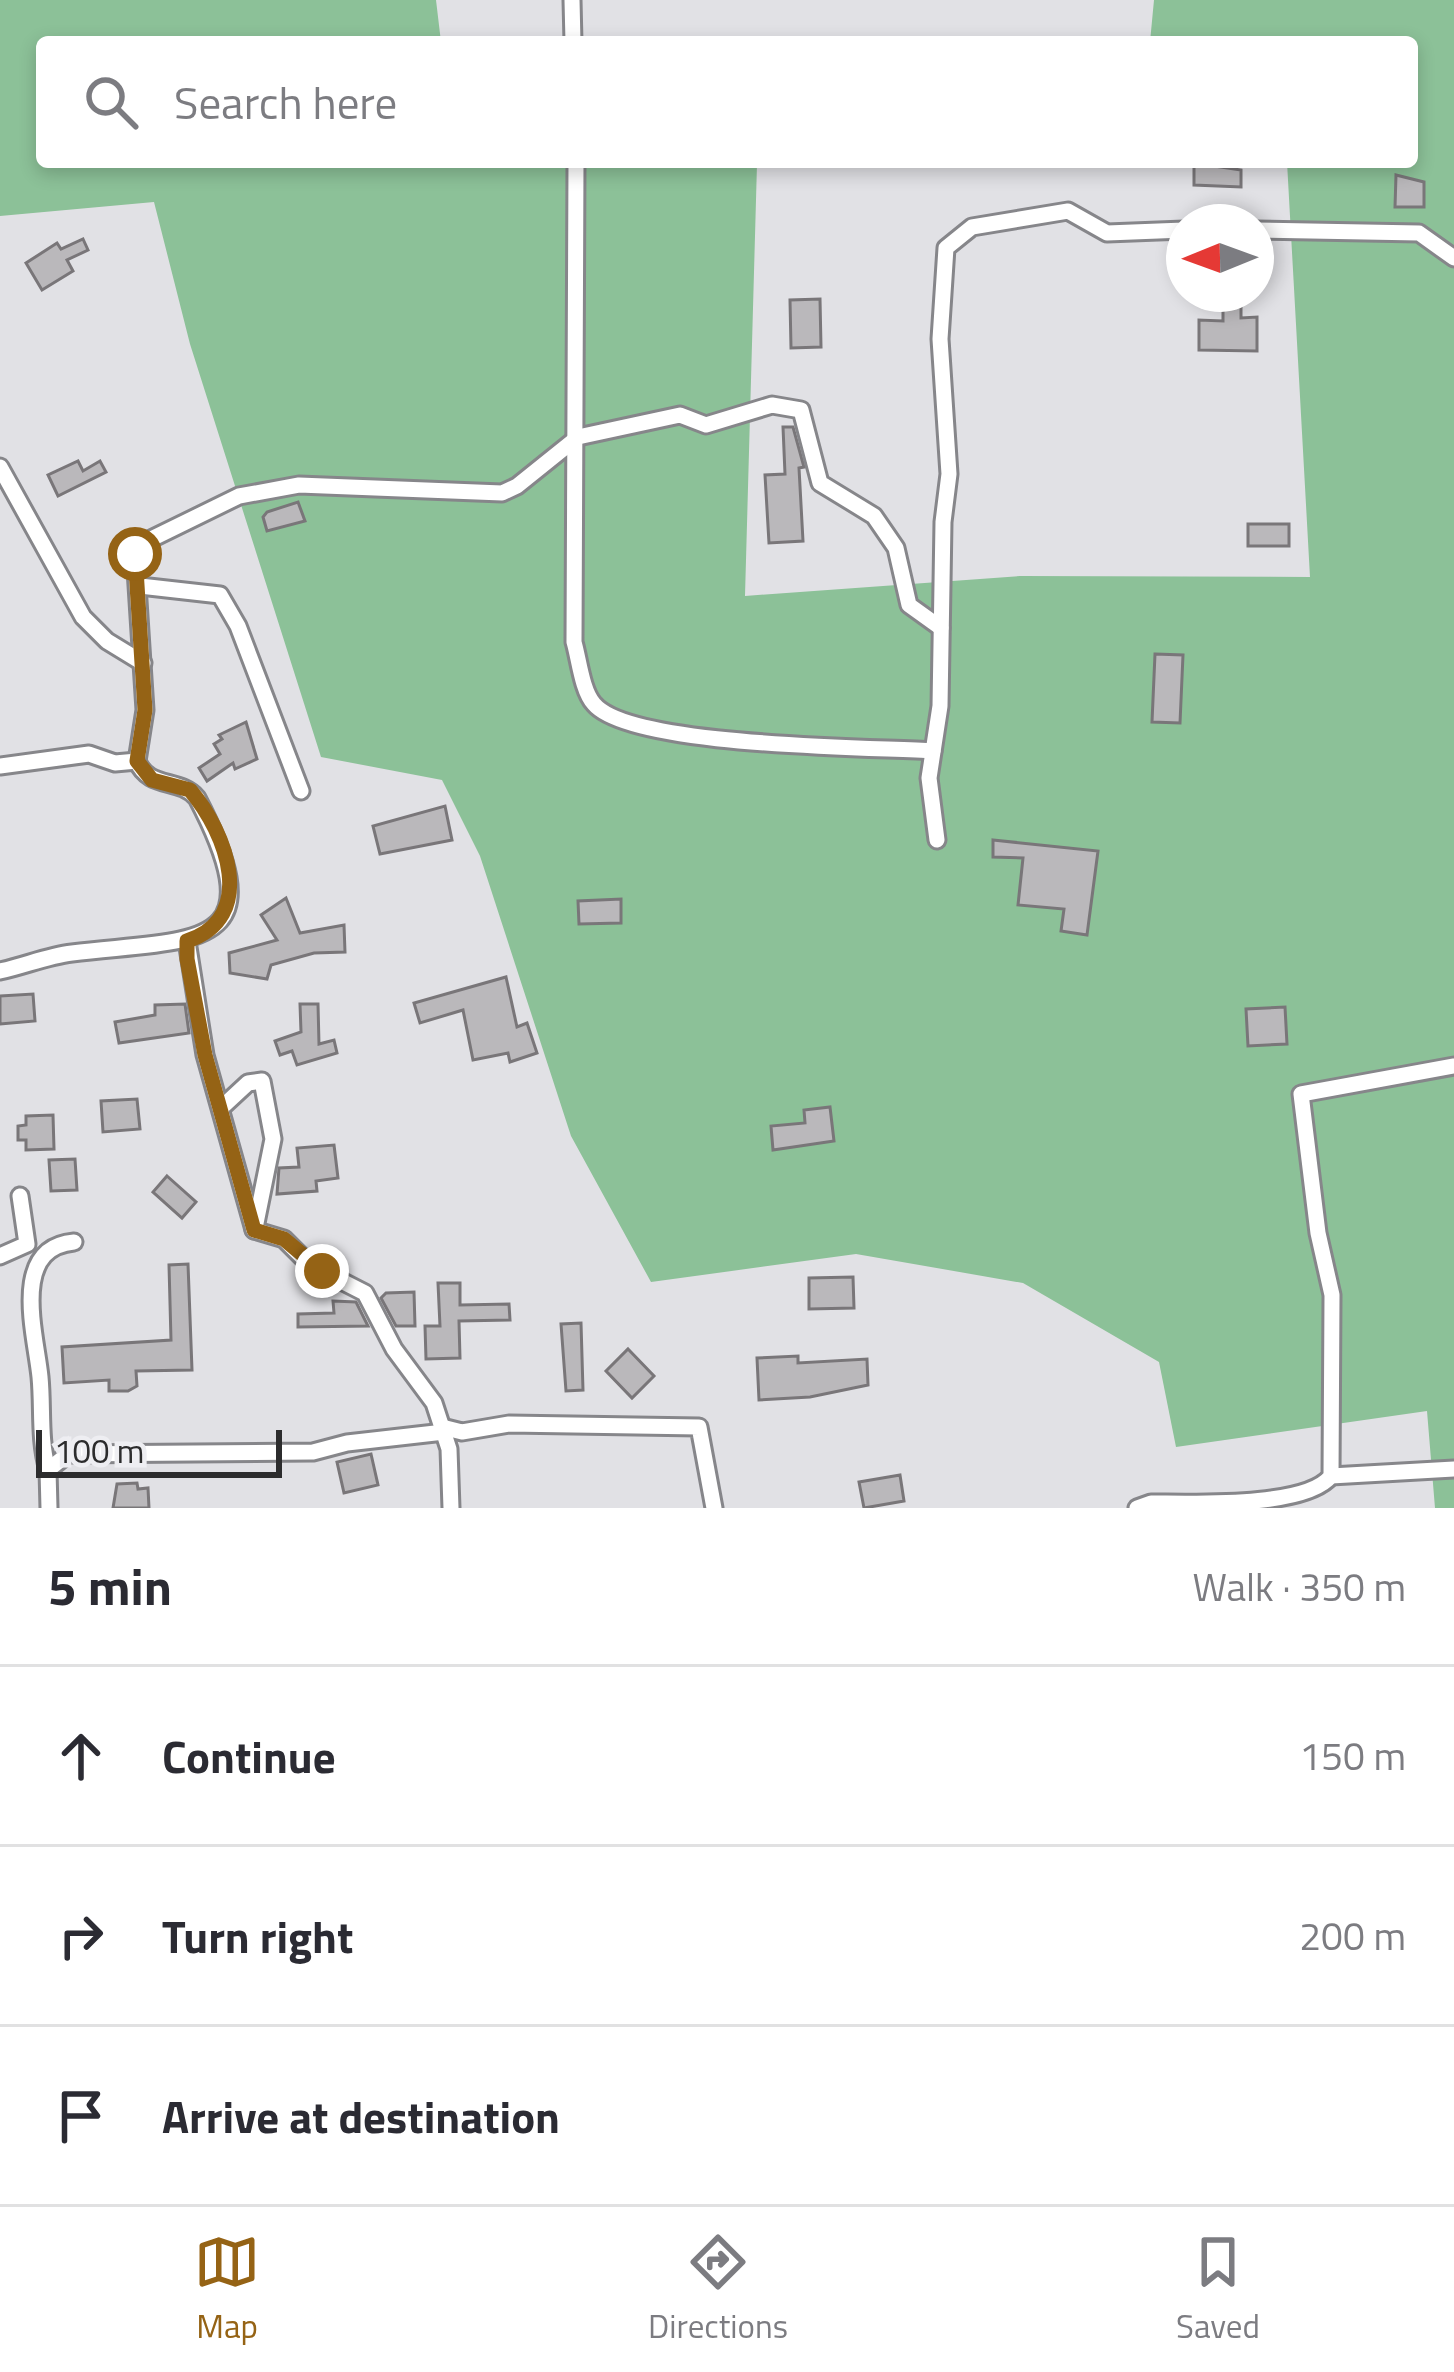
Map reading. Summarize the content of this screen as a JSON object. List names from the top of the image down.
{
  "scale_bar": "100 m",
  "north": "left",
  "page": {
    "search": "Search here",
    "scale": "100 m",
    "heading": ["5 min", "Walk · 350 m"],
    "list": [
      ["Continue", "150 m"],
      ["Turn right", "200 m"],
      "Arrive at destination"
    ],
    "nav": ["Map", "Directions", "Saved"]
  }
}
